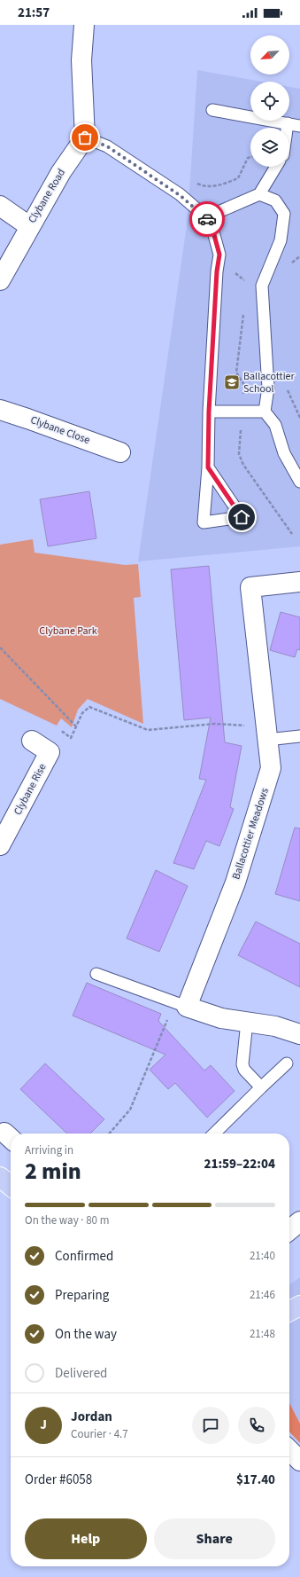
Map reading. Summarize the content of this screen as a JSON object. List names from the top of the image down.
{
  "streets": {
    "street": [
      "Clybane Road",
      "Clybane Close",
      "Clybane Rise",
      "Ballacottier Meadows"
    ]
  },
  "parks": ["Clybane Park"],
  "places": {
    "school or university": ["Ballacottier School"]
  },
  "north": "bottom left",
  "page": {
    "status": "21:57",
    "heading": ["2 min", "Arriving in", "21:59–22:04"],
    "panel": [
      "Jordan",
      "Courier · 4.7",
      "Order #6058",
      "$17.40"
    ],
    "bar": "On the way · 80 m",
    "list": [
      ["Confirmed", "21:40"],
      ["Preparing", "21:46"],
      ["On the way", "21:48"],
      "Delivered"
    ],
    "round": "J",
    "buttons": ["Help", "Share"]
  }
}
